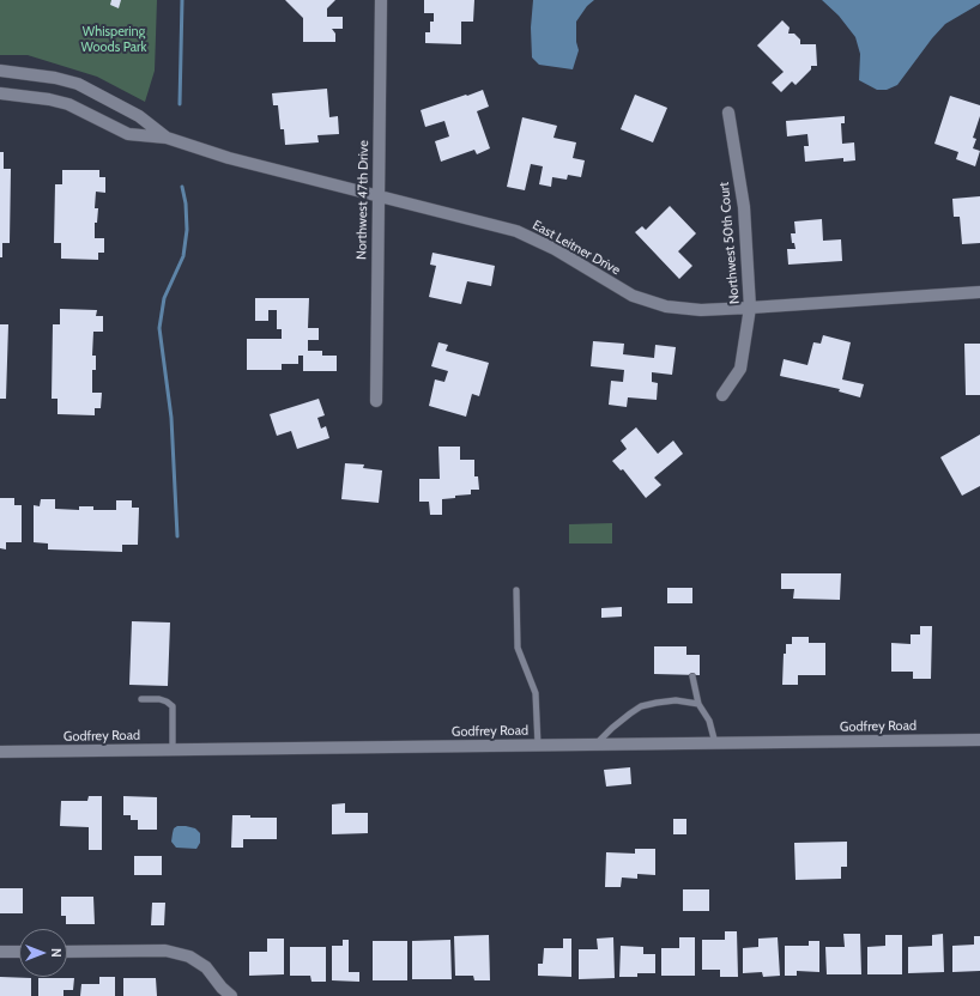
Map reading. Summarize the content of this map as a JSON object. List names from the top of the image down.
{
  "streets": {
    "street": [
      "Northwest 47th Drive",
      "Northwest 50th Court",
      "East Leitner Drive",
      "Godfrey Road"
    ]
  },
  "crossings": [
    ["Northwest 47th Drive", "East Leitner Drive"],
    ["Northwest 50th Court", "East Leitner Drive"]
  ],
  "parks": ["Whispering Woods Park"],
  "north": "right"
}
